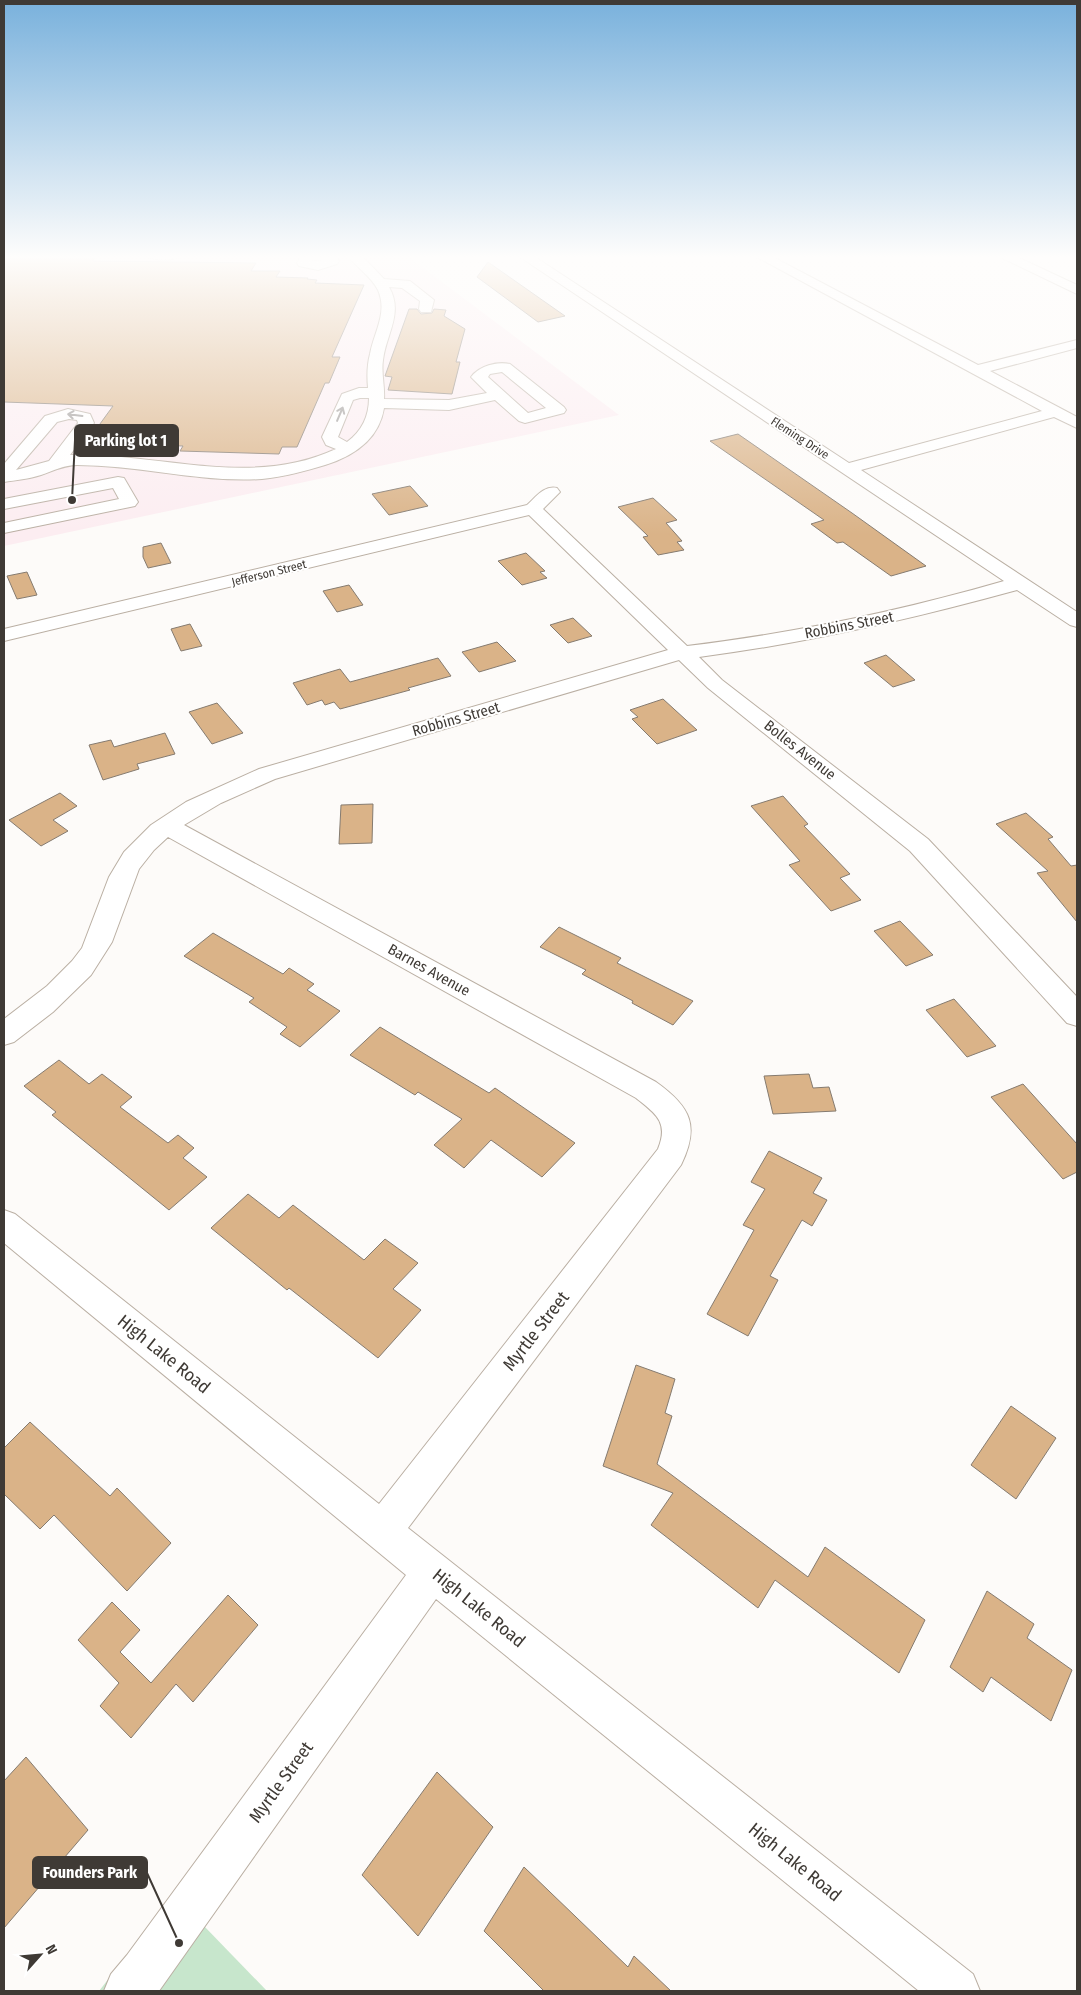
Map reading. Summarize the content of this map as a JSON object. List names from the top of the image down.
{
  "streets": {
    "street": [
      "Fleming Drive",
      "Jefferson Street",
      "Robbins Street",
      "Bolles Avenue",
      "Barnes Avenue",
      "Myrtle Street",
      "High Lake Road"
    ]
  },
  "crossings": [
    ["Fleming Drive", "Robbins Street"],
    ["Jefferson Street", "Bolles Avenue"],
    ["Robbins Street", "Bolles Avenue"],
    ["Robbins Street", "Barnes Avenue"],
    ["Barnes Avenue", "Myrtle Street"],
    ["Myrtle Street", "High Lake Road"]
  ],
  "places": ["Parking lot 1", "Founders Park"],
  "north": "top right"
}
